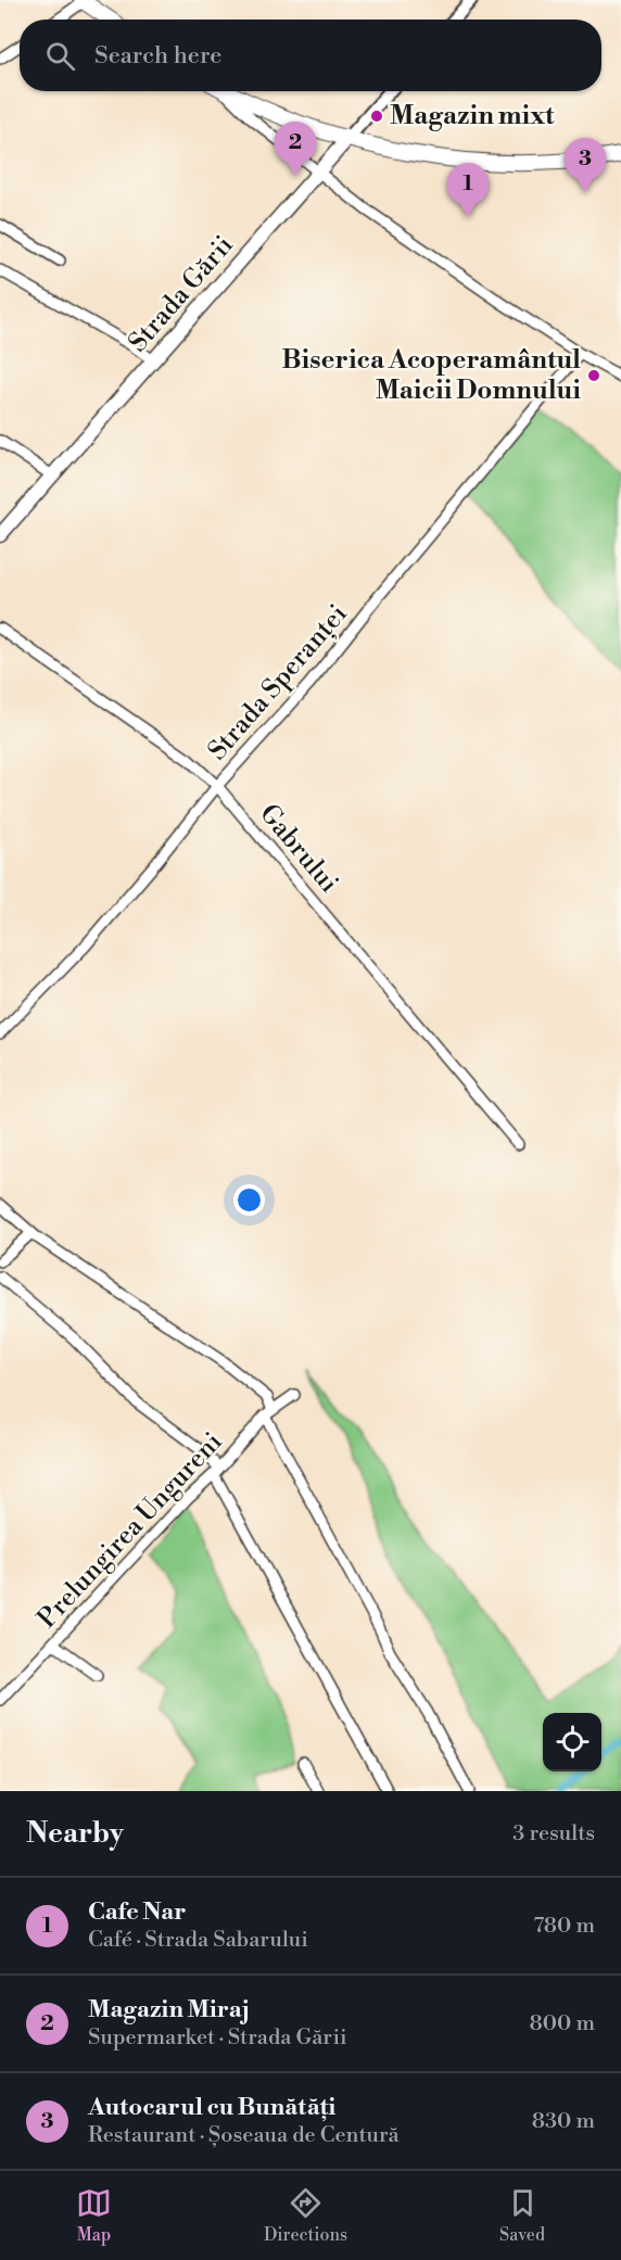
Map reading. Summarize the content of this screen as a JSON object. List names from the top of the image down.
{
  "streets": {
    "main road": ["Strada Gării"],
    "street": ["Strada Speranței", "Gabrului", "Prelungirea Ungureni"]
  },
  "crossings": [
    ["Strada Speranței", "Gabrului"]
  ],
  "places": ["Magazin mixt", "Biserica Acoperamântul Maicii Domnului"],
  "page": {
    "search": "Search here",
    "pins": ["2", "3", "1"],
    "heading": ["Nearby", "3 results"],
    "list": [
      {
        "mark": "1",
        "name": "Cafe Nar",
        "note": "Café · Strada Sabarului",
        "value": "780 m"
      },
      {
        "mark": "2",
        "name": "Magazin Miraj",
        "note": "Supermarket · Strada Gării",
        "value": "800 m"
      },
      {
        "mark": "3",
        "name": "Autocarul cu Bunătăți",
        "note": "Restaurant · Șoseaua de Centură",
        "value": "830 m"
      }
    ],
    "nav": ["Map", "Directions", "Saved"]
  }
}
